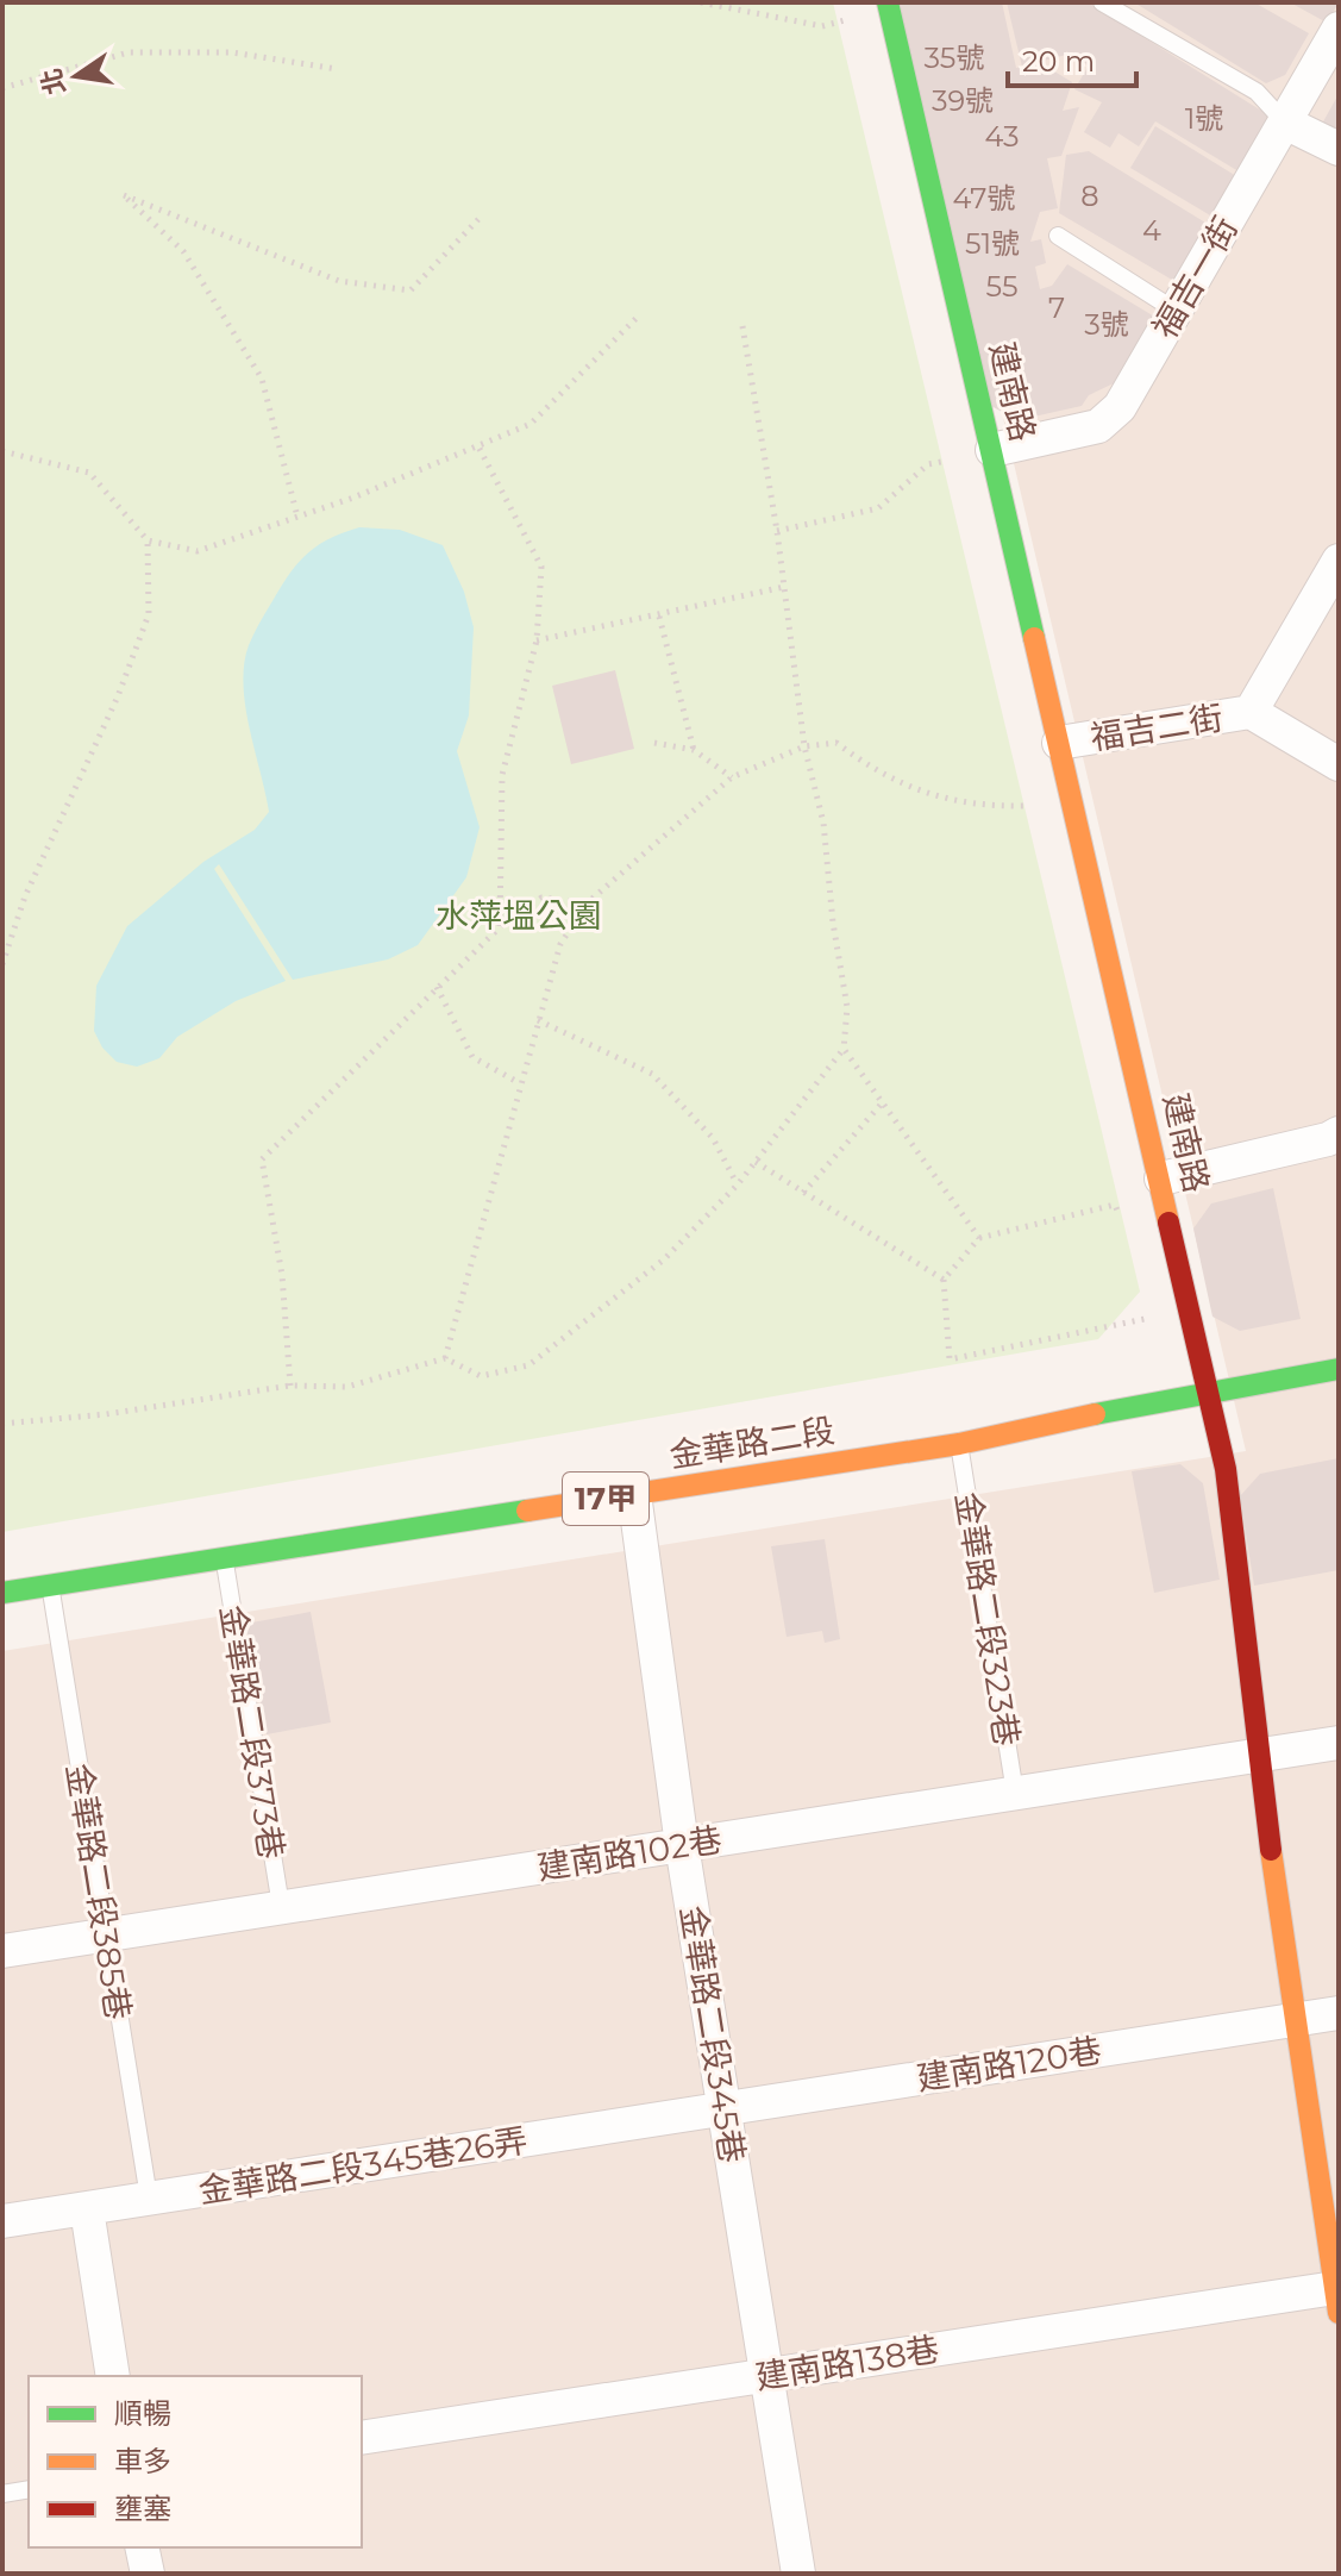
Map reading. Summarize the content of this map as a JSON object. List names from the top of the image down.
{
  "streets": {
    "street": [
      "福吉一街",
      "建南路",
      "福吉二街",
      "金華路二段",
      "17甲",
      "建南路102巷",
      "金華路二段345巷",
      "建南路120巷",
      "金華路二段345巷26弄",
      "建南路138巷"
    ],
    "lane": ["金華路二段323巷", "金華路二段373巷", "金華路二段385巷"]
  },
  "crossings": [
    ["福吉一街", "建南路"],
    ["建南路", "福吉二街"],
    ["建南路", "金華路二段"],
    ["建南路", "建南路102巷"],
    ["建南路", "建南路120巷"],
    ["建南路", "建南路138巷"],
    ["金華路二段", "金華路二段323巷"],
    ["金華路二段", "金華路二段373巷"],
    ["金華路二段", "金華路二段385巷"],
    ["金華路二段", "金華路二段345巷"],
    ["金華路二段323巷", "建南路102巷"],
    ["金華路二段373巷", "建南路102巷"],
    ["建南路102巷", "金華路二段385巷"],
    ["建南路102巷", "金華路二段345巷"],
    ["金華路二段385巷", "金華路二段345巷26弄"],
    ["金華路二段345巷", "建南路120巷"],
    ["金華路二段345巷", "金華路二段345巷26弄"],
    ["金華路二段345巷", "建南路138巷"],
    ["建南路120巷", "金華路二段345巷26弄"]
  ],
  "parks": ["水萍塭公園"],
  "house_numbers": [
    "35號",
    "39號",
    "1號",
    "43",
    "8",
    "47號",
    "4",
    "51號",
    "55",
    "7",
    "3號"
  ],
  "legend": ["順暢", "車多", "壅塞"],
  "scale_bar": "20 m",
  "north": "left"
}
